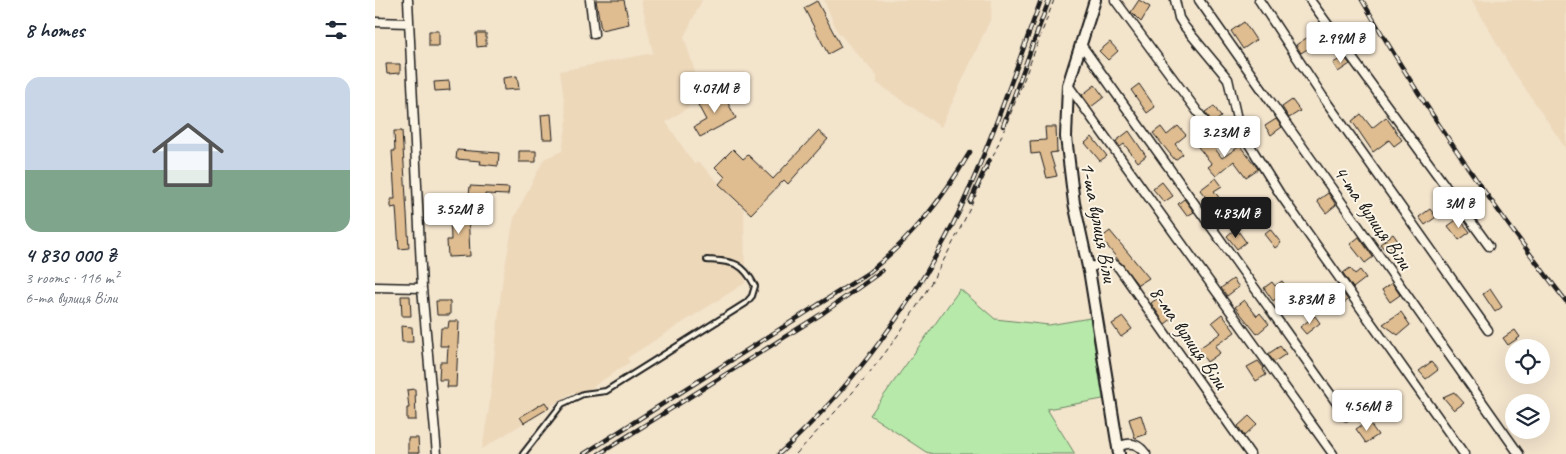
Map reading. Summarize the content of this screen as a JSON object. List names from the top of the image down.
{
  "streets": {
    "main road": ["1-ша вулиця Віли"],
    "street": ["4-та вулиця Віли", "8-ма вулиця Віли"]
  },
  "crossings": [
    ["1-ша вулиця Віли", "8-ма вулиця Віли"]
  ],
  "page": {
    "heading": "8 homes",
    "price": [
      "2.99M ₴",
      "4.07M ₴",
      "3.23M ₴",
      "3M ₴",
      "3.52M ₴",
      "4.83M ₴",
      "3.83M ₴",
      "4.56M ₴"
    ],
    "list": [
      {
        "name": "4 830 000 ₴",
        "note": "3 rooms · 116 m² · 6-та вулиця Віли"
      }
    ]
  }
}
